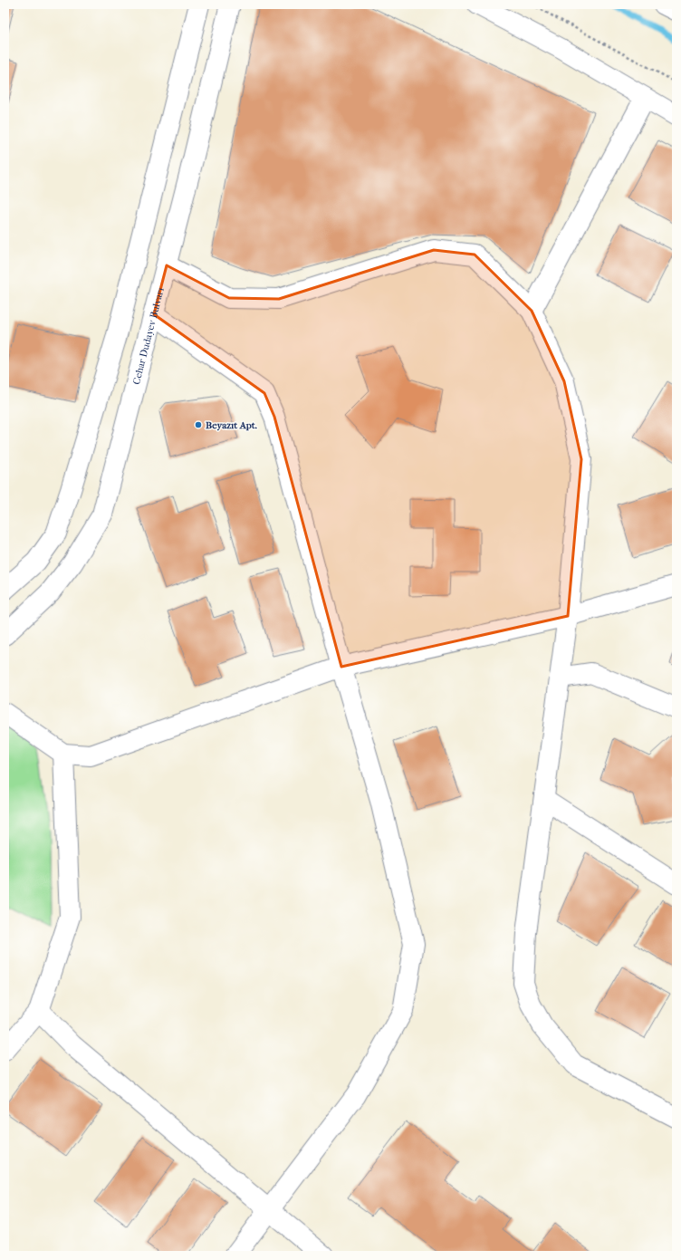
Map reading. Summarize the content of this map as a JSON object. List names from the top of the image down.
{
  "streets": {
    "street": ["Cehar Dudayev Bulvarı"]
  },
  "places": ["Beyazıt Apt."]
}
